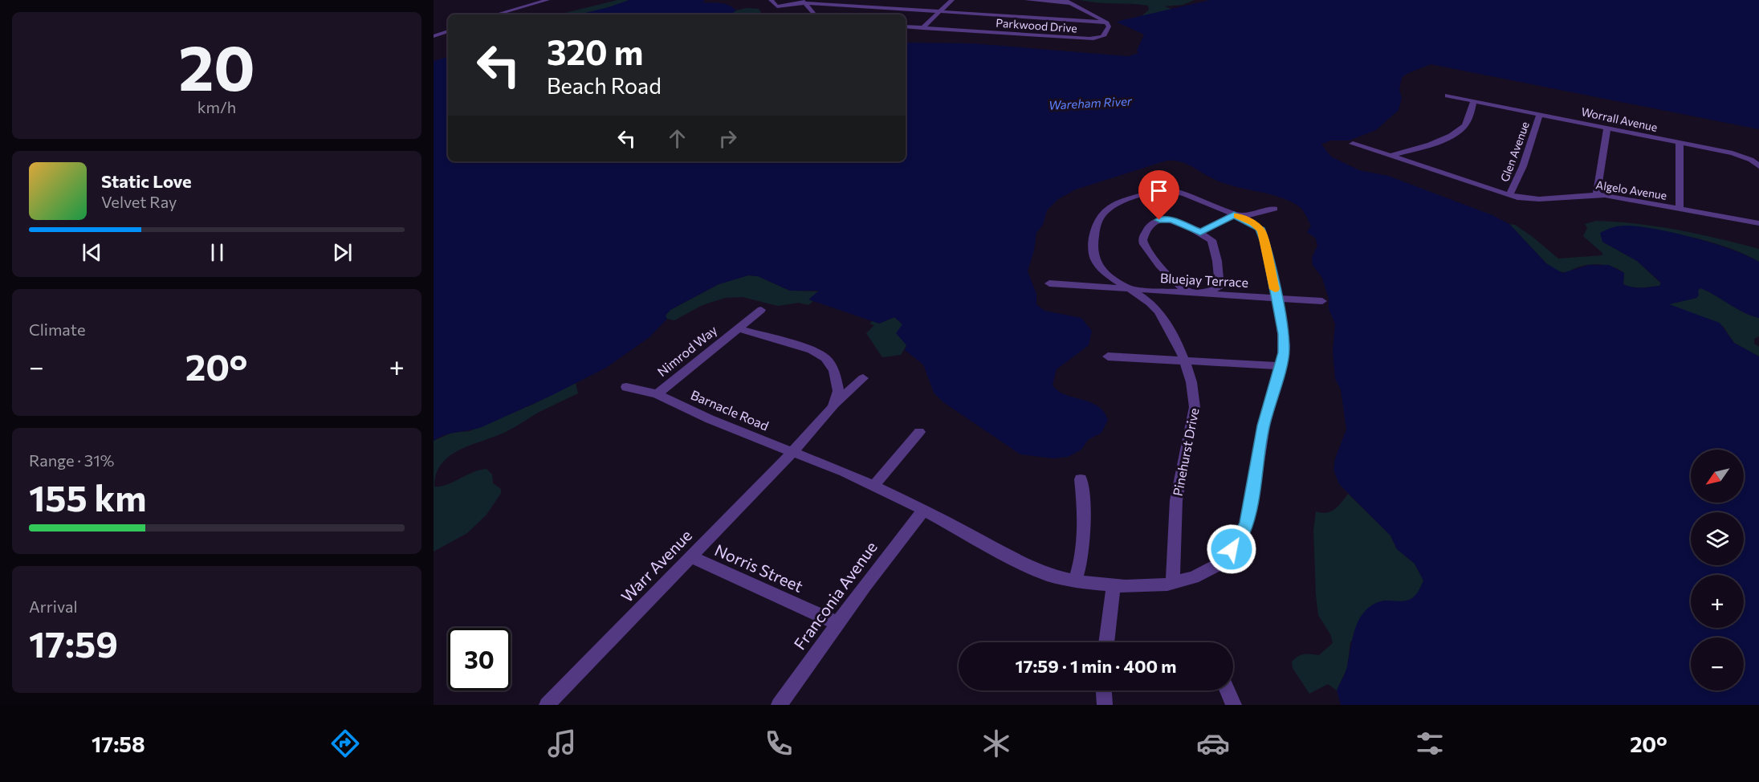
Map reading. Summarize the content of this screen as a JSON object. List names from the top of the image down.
{
  "streets": {
    "street": [
      "Parkwood Drive",
      "Worrall Avenue",
      "Glen Avenue",
      "Algelo Avenue",
      "Bluejay Terrace",
      "Nimrod Way",
      "Barnacle Road",
      "Pinehurst Drive",
      "Warr Avenue",
      "Norris Street",
      "Franconia Avenue"
    ]
  },
  "crossings": [
    ["Worrall Avenue", "Glen Avenue"],
    ["Glen Avenue", "Algelo Avenue"],
    ["Bluejay Terrace", "Pinehurst Drive"],
    ["Nimrod Way", "Barnacle Road"],
    ["Barnacle Road", "Pinehurst Drive"],
    ["Barnacle Road", "Warr Avenue"],
    ["Pinehurst Drive", "Warr Avenue"],
    ["Pinehurst Drive", "Franconia Avenue"],
    ["Warr Avenue", "Norris Street"],
    ["Norris Street", "Franconia Avenue"]
  ],
  "water": ["Wareham River"],
  "north": "bottom left",
  "page": {
    "tile": [
      ["20", "km/h"],
      "Climate",
      ["Range · 31%", "155 km"],
      ["Arrival", "17:59"]
    ],
    "turn": ["320 m", "Beach Road"],
    "song": ["Static Love", "Velvet Ray"],
    "heat": ["−", "20°", "+"],
    "map_buttons": ["+", "−"],
    "limit": "30",
    "trip": "17:59 · 1 min · 400 m",
    "tabs": ["17:58", "20°"]
  }
}
